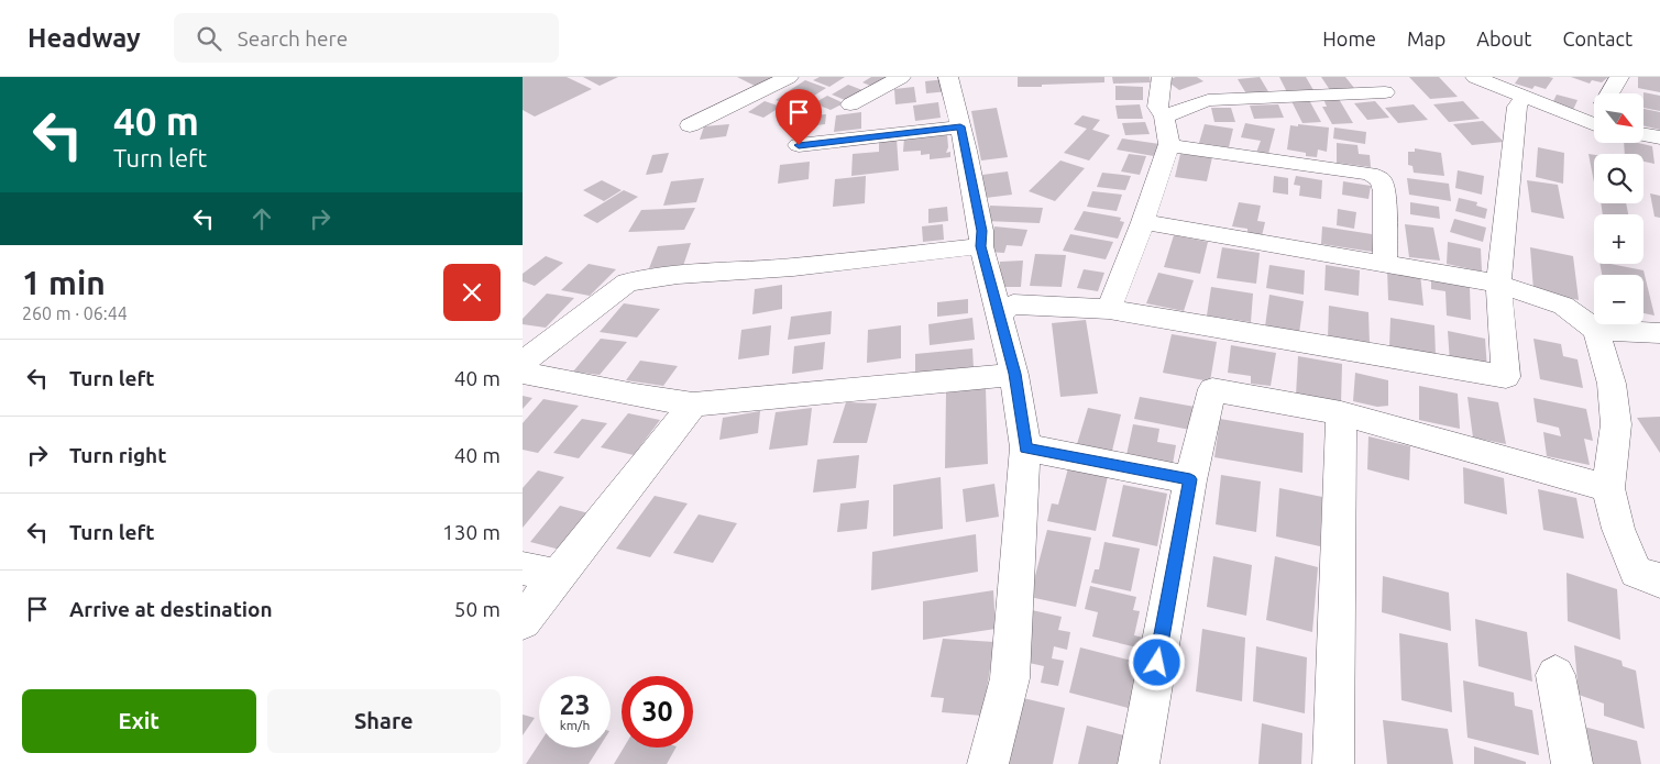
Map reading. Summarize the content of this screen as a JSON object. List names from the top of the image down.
{
  "north": "bottom right",
  "page": {
    "header": "Headway",
    "search": "Search here",
    "nav": [
      "Home",
      "Map",
      "About",
      "Contact"
    ],
    "turn": ["40 m", "Turn left"],
    "map_buttons": ["+", "−"],
    "heading": ["1 min", "260 m · 06:44"],
    "list": [
      {
        "name": "Turn left",
        "value": "40 m"
      },
      {
        "name": "Turn right",
        "value": "40 m"
      },
      {
        "name": "Turn left",
        "value": "130 m"
      },
      {
        "name": "Arrive at destination",
        "value": "50 m"
      }
    ],
    "speed": "23 km/h",
    "limit": "30",
    "buttons": ["Exit", "Share"]
  }
}
